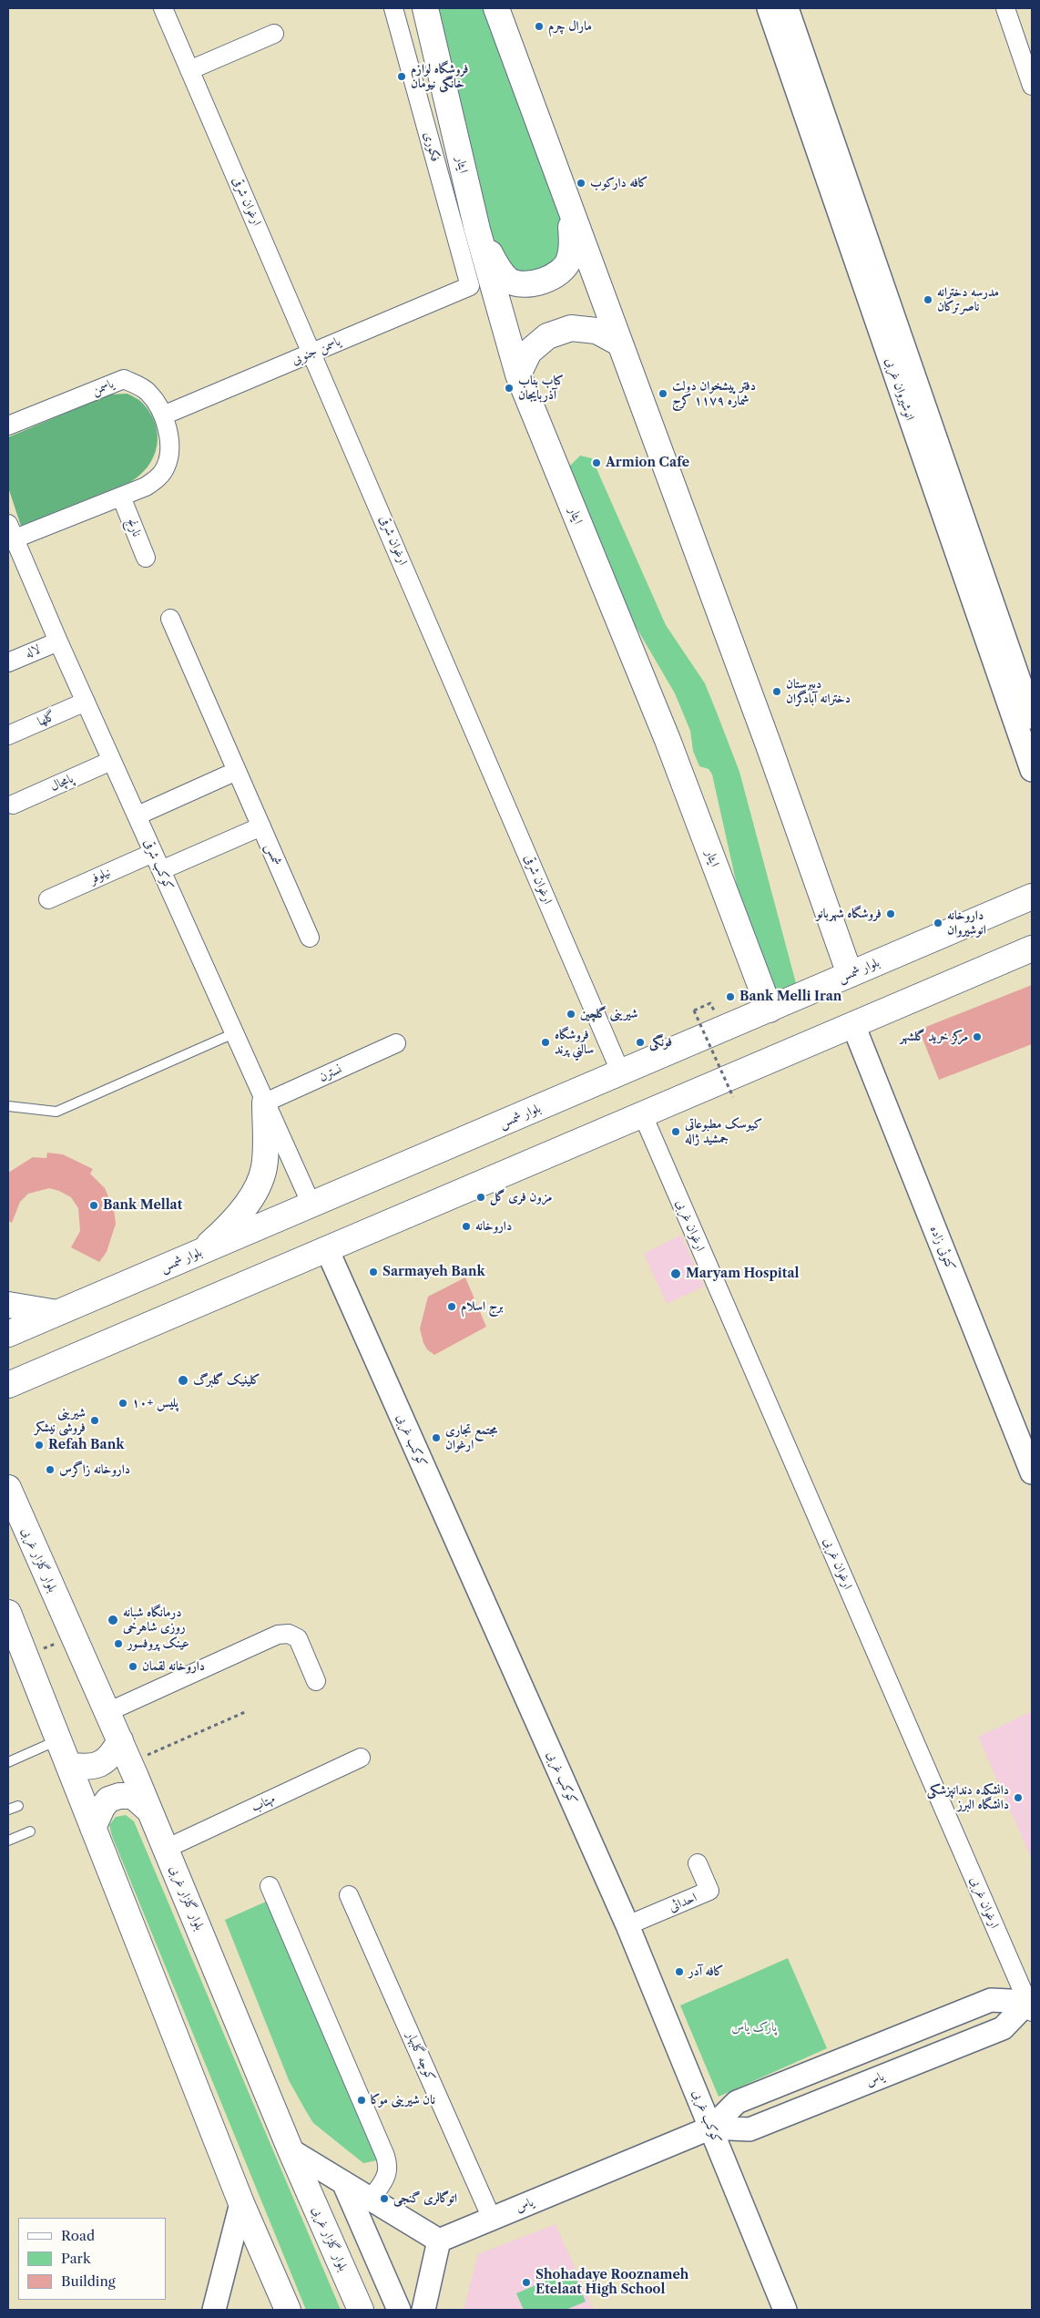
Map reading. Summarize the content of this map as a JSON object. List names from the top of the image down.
{
  "streets": {
    "main road": ["ایثار", "بلوار شمس", "بلوار گلزار غربی"],
    "street": [
      "فکوری",
      "ارغوان شرقی",
      "یاسمن جنوبی",
      "یاسمن",
      "انوشیروان غربی",
      "نارنج",
      "لاله",
      "گلها",
      "پامچال",
      "شمس",
      "کوکب شرقی",
      "نیلوفر",
      "نسترن",
      "ارغوان غربی",
      "کتوئی زاده",
      "کوکب غربی",
      "مهتاب",
      "احداثی",
      "کوچه گلبهار",
      "یاس"
    ]
  },
  "crossings": [
    ["فکوری", "یاسمن جنوبی"],
    ["ایثار", "بلوار شمس"],
    ["ارغوان شرقی", "یاسمن جنوبی"],
    ["ارغوان شرقی", "بلوار شمس"],
    ["یاسمن جنوبی", "یاسمن"],
    ["یاسمن", "نارنج"],
    ["لاله", "کوکب شرقی"],
    ["گلها", "کوکب شرقی"],
    ["پامچال", "کوکب شرقی"],
    ["کوکب شرقی", "نیلوفر"],
    ["کوکب شرقی", "بلوار شمس"],
    ["کوکب شرقی", "نسترن"],
    ["ارغوان غربی", "یاس"],
    ["کوکب غربی", "احداثی"],
    ["کوکب غربی", "یاس"],
    ["بلوار گلزار غربی", "مهتاب"],
    ["کوچه گلبهار", "یاس"]
  ],
  "parks": ["پارک یاس"],
  "places": [
    "مارال چرم",
    "فروشگاه لوازم خانگی نیومان",
    "کافه دارکوب",
    "مدرسه دخترانه ناصرترکان",
    "کباب بناب آذربايجان",
    "دفتر پیشخوان دولت شماره ۱۱۷۹ کرج",
    "Armion Cafe",
    "دبيرستان دخترانه آبادگران",
    "فروشگاه شهربانو",
    "داروخانه انوشیروان",
    "Bank Melli Iran",
    "شیرینی گلچین",
    "مرکز خرید گلشهر",
    "فروشگاه سالني پرند",
    "فونگی",
    "کیوسک مطبوعاتی جمشید ژاله",
    "مزون فری گل",
    "Bank Mellat",
    "داروخانه",
    "Sarmayeh Bank",
    "Maryam Hospital",
    "برج اسلام",
    "کلینیک گلبرگ",
    "پلیس +۱۰",
    "شیرینی فروشی نیشکر",
    "مجتمع تجاری ارغوان",
    "Refah Bank",
    "داروخانه زاگرس",
    "درمانگاه شبانه روزی شاهرخی",
    "عینک پروفسور",
    "داروخانه لقمان",
    "دانشکده دندانپزشکی دانشگاه البرز",
    "کافه آدر",
    "نان شیرینی موکا",
    "اتوگالری گنجی",
    "Shohadaye Rooznameh Etelaat High School"
  ],
  "legend": ["Road", "Park", "Building"]
}
